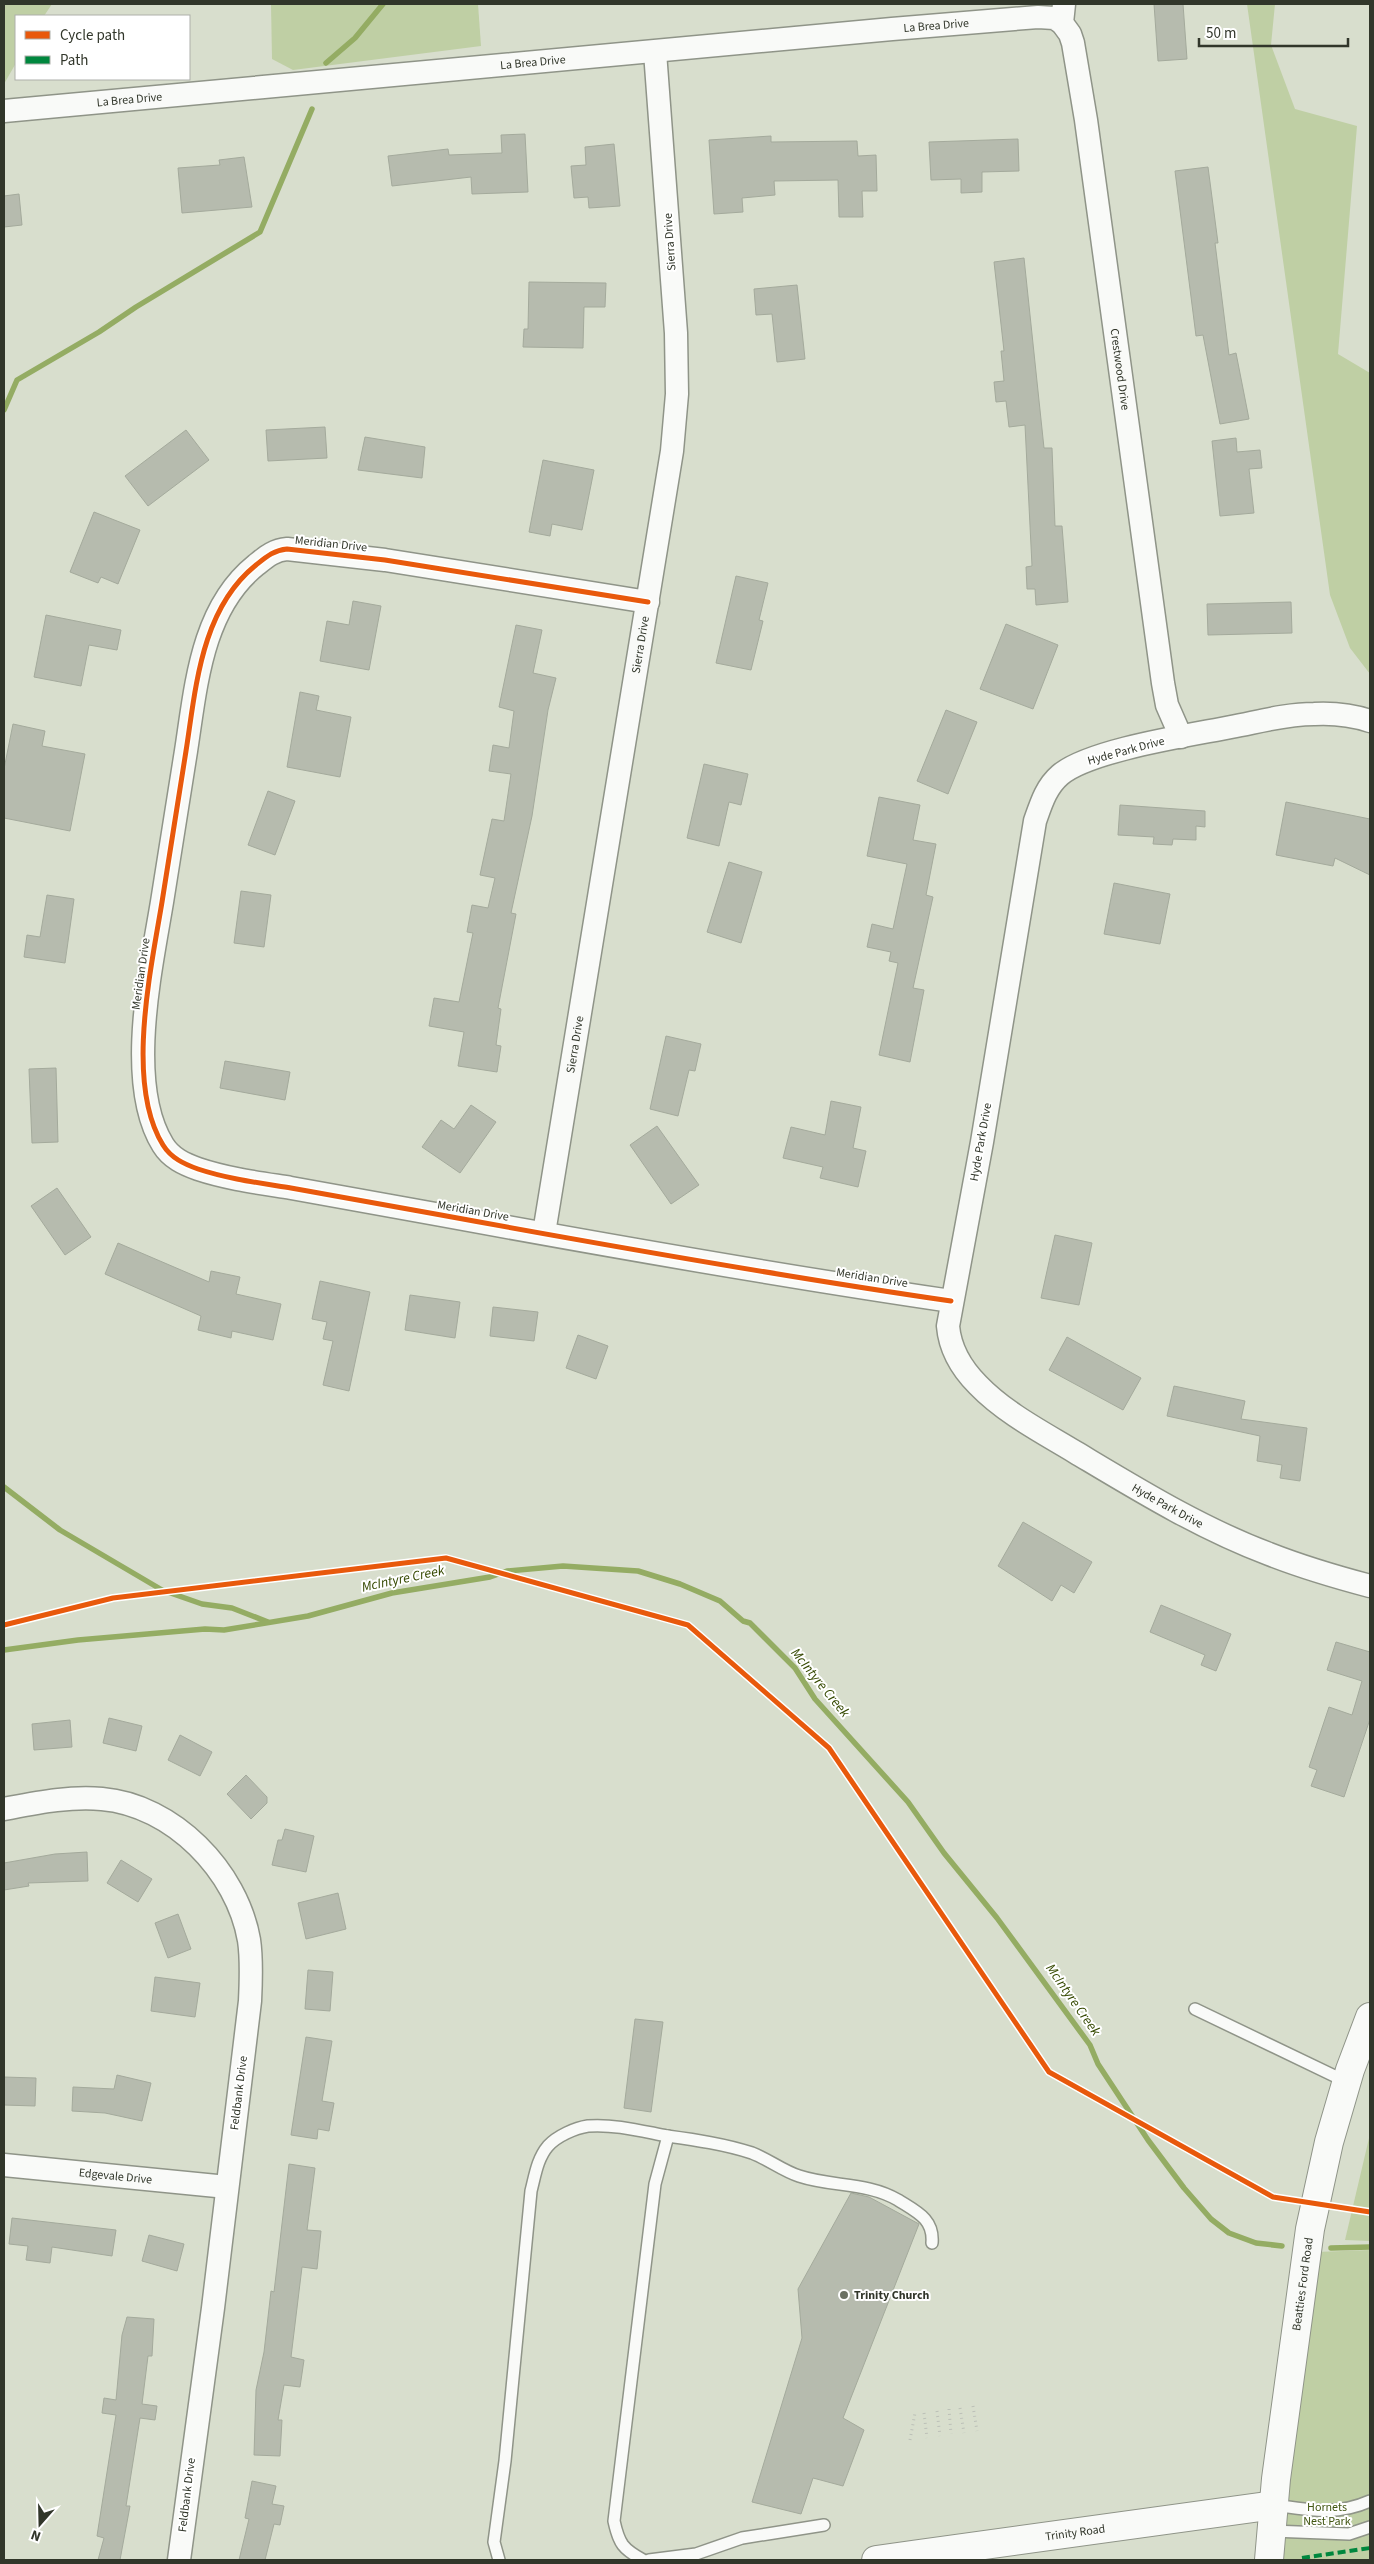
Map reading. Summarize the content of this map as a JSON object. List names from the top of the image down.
{
  "streets": {
    "main road": ["Beatties Ford Road", "Trinity Road"],
    "street": [
      "La Brea Drive",
      "Sierra Drive",
      "Crestwood Drive",
      "Meridian Drive",
      "Hyde Park Drive",
      "Feldbank Drive",
      "Edgevale Drive"
    ]
  },
  "crossings": [
    ["La Brea Drive", "Sierra Drive"],
    ["La Brea Drive", "Crestwood Drive"],
    ["Sierra Drive", "Meridian Drive"],
    ["Crestwood Drive", "Hyde Park Drive"],
    ["Meridian Drive", "Hyde Park Drive"],
    ["Feldbank Drive", "Edgevale Drive"],
    ["Beatties Ford Road", "Trinity Road"]
  ],
  "water": ["McIntyre Creek"],
  "parks": ["Hornets Nest Park"],
  "places": ["Trinity Church"],
  "legend": ["Cycle path", "Path"],
  "scale_bar": "50 m",
  "north": "bottom"
}
